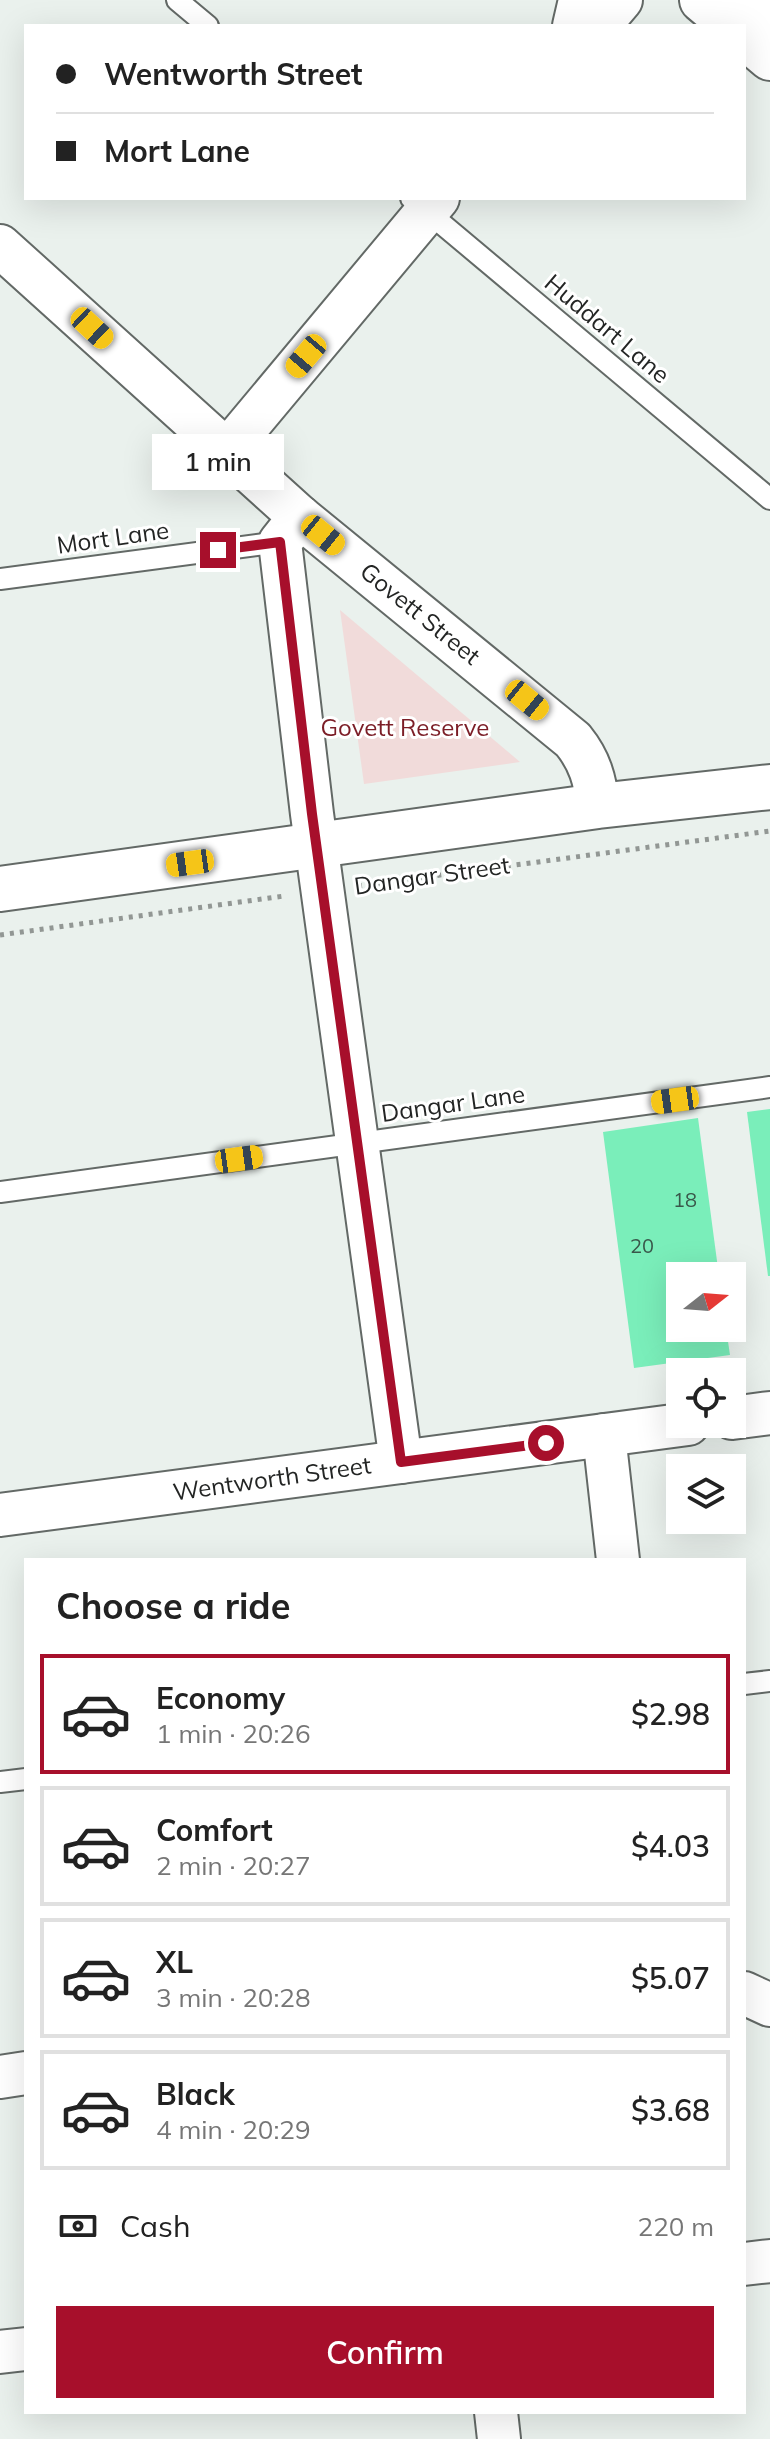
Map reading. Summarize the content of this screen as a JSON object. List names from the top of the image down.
{
  "streets": {
    "street": ["Govett Street", "Dangar Street", "Wentworth Street"],
    "lane": ["Huddart Lane", "Mort Lane", "Dangar Lane"]
  },
  "crossings": [
    ["Mort Lane", "Govett Street"],
    ["Govett Street", "Dangar Street"]
  ],
  "parks": ["Govett Reserve"],
  "house_numbers": ["18", "20"],
  "north": "right",
  "page": {
    "banner": ["Wentworth Street", "Mort Lane"],
    "bubble": "1 min",
    "heading": "Choose a ride",
    "list": [
      {
        "name": "Economy",
        "note": "1 min · 20:26",
        "value": "$2.98"
      },
      {
        "name": "Comfort",
        "note": "2 min · 20:27",
        "value": "$4.03"
      },
      {
        "name": "XL",
        "note": "3 min · 20:28",
        "value": "$5.07"
      },
      {
        "name": "Black",
        "note": "4 min · 20:29",
        "value": "$3.68"
      }
    ],
    "pay": ["Cash", "220 m"],
    "buttons": "Confirm"
  }
}
